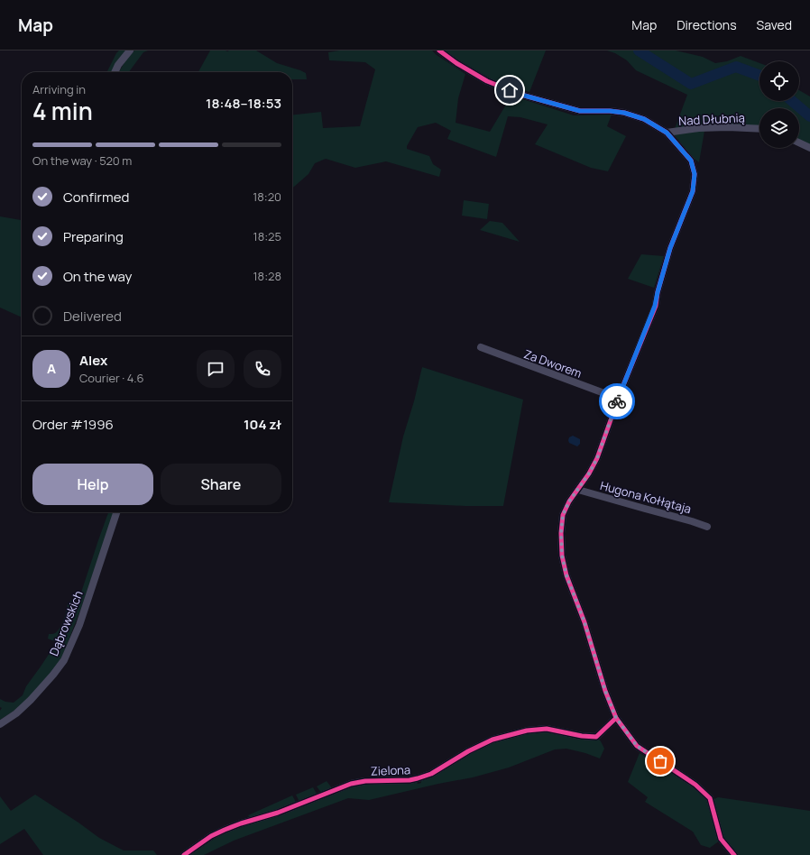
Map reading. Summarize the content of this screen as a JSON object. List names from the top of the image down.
{
  "streets": {
    "street": [
      "Nad Dłubnią",
      "Za Dworem",
      "Hugona Kołłątaja",
      "Dąbrowskich",
      "Zielona"
    ]
  },
  "page": {
    "header": "Map",
    "nav": ["Map", "Directions", "Saved"],
    "heading": ["4 min", "Arriving in", "18:48–18:53"],
    "panel": [
      "Alex",
      "Courier · 4.6",
      "Order #1996",
      "104 zł"
    ],
    "bar": "On the way · 520 m",
    "list": [
      ["Confirmed", "18:20"],
      ["Preparing", "18:25"],
      ["On the way", "18:28"],
      "Delivered"
    ],
    "round": "A",
    "buttons": ["Help", "Share"]
  }
}
